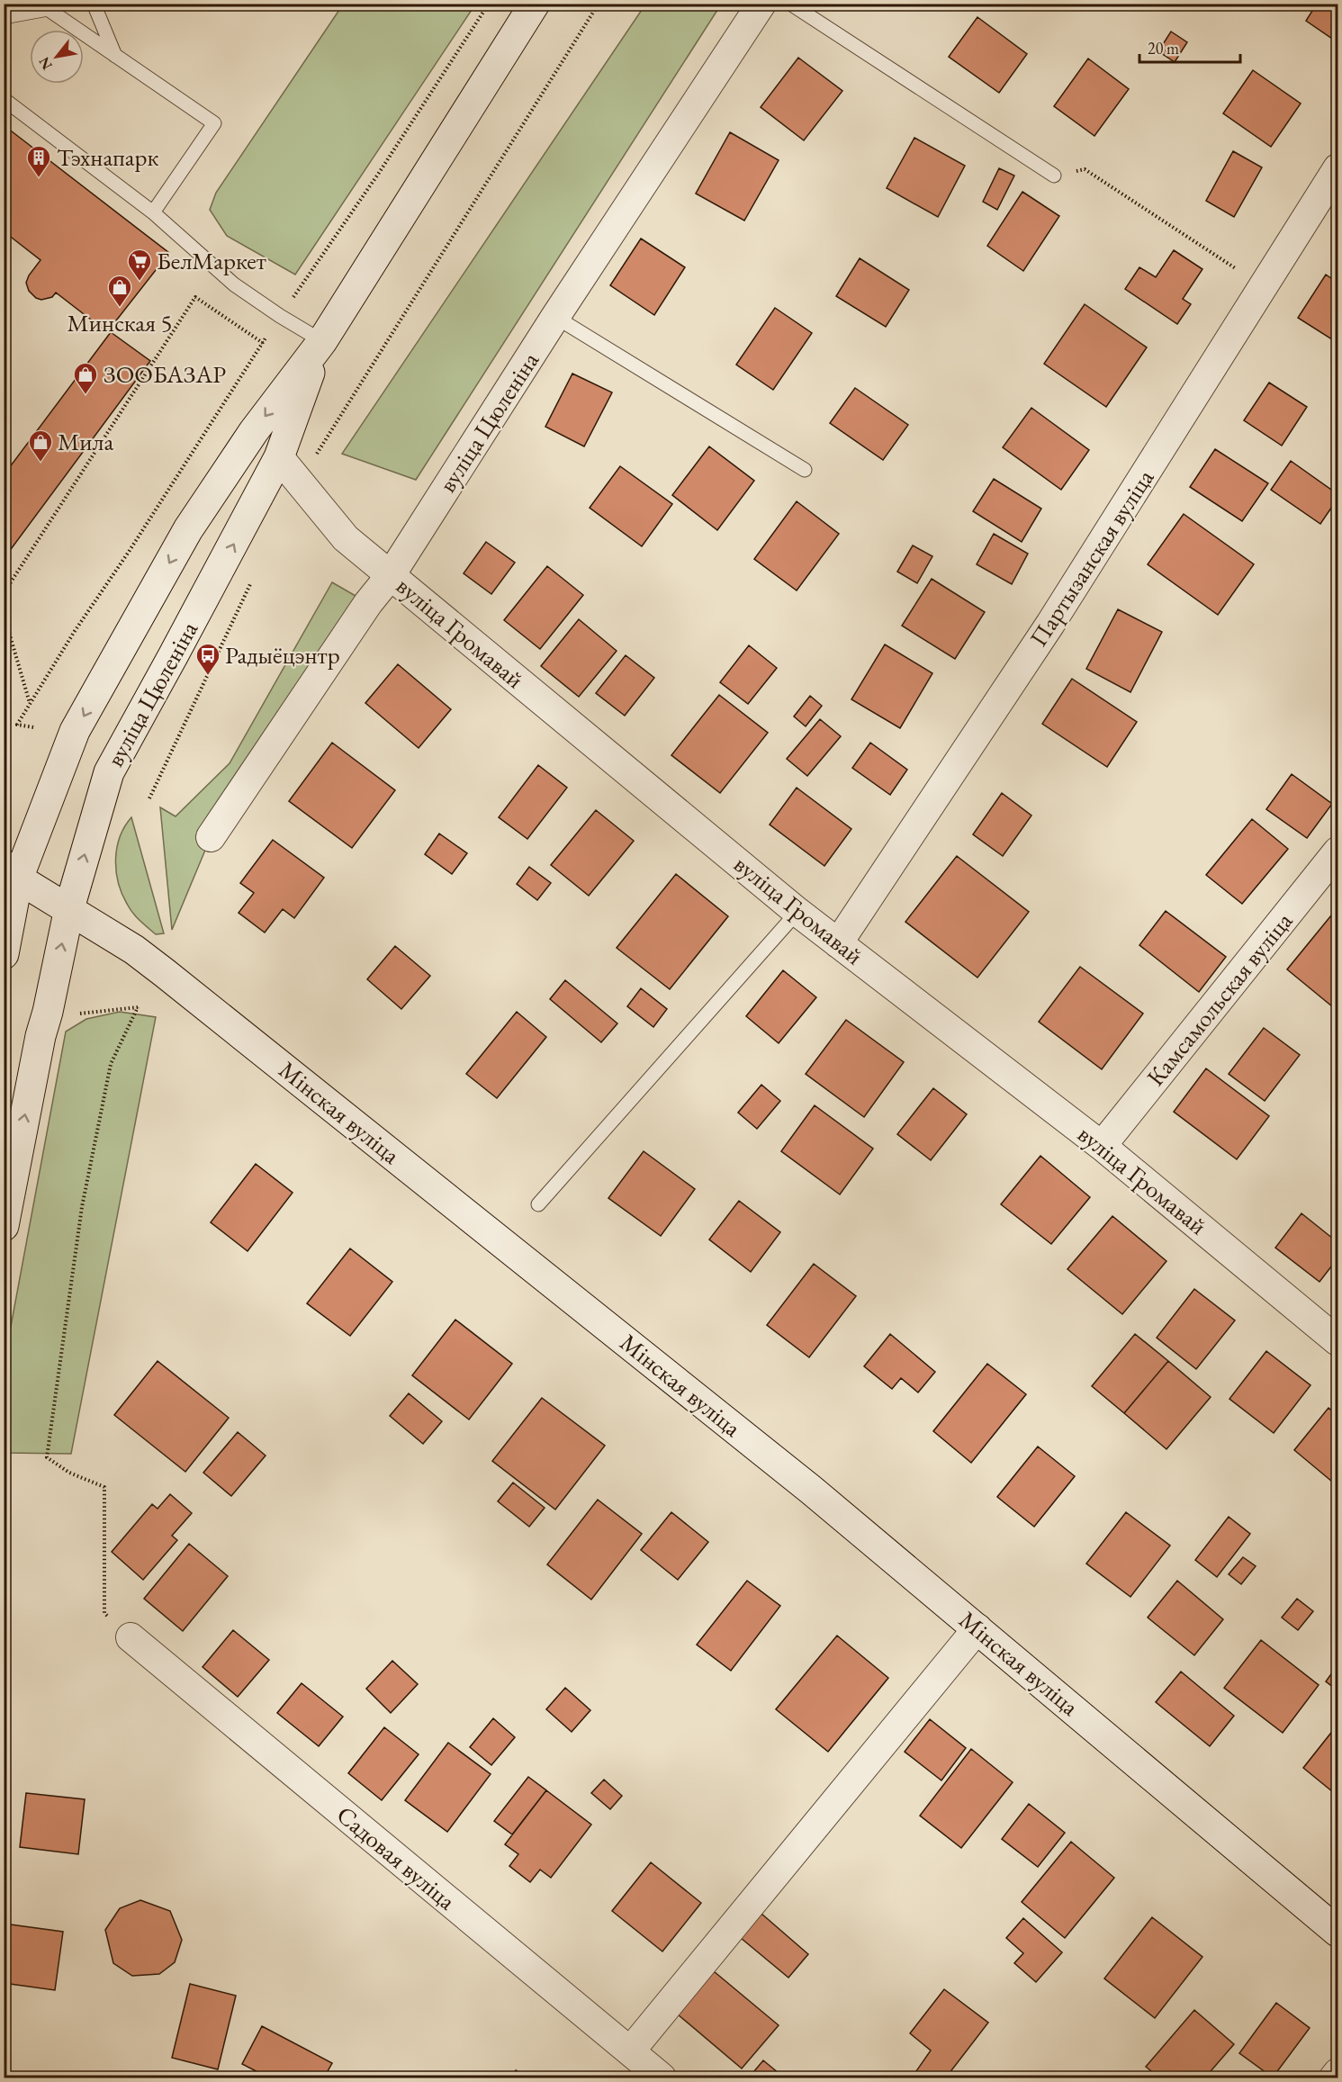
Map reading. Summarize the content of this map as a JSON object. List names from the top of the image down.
{
  "streets": {
    "main road": ["вуліца Цюленіна", "Мінская вуліца"],
    "street": [
      "Партызанская вуліца",
      "вуліца Громавай",
      "Камсамольская вуліца",
      "Садовая вуліца"
    ]
  },
  "crossings": [
    ["вуліца Цюленіна", "вуліца Громавай"],
    ["вуліца Цюленіна", "Мінская вуліца"],
    ["Партызанская вуліца", "вуліца Громавай"],
    ["вуліца Громавай", "Камсамольская вуліца"]
  ],
  "places": {
    "building": ["Тэхнапарк"],
    "supermarket": ["БелМаркет"],
    "shop": ["Минская 5", "ЗООБАЗАР", "Мила"],
    "bus stop": ["Радыёцэнтр"]
  },
  "scale_bar": "20 m",
  "north": "bottom left"
}
